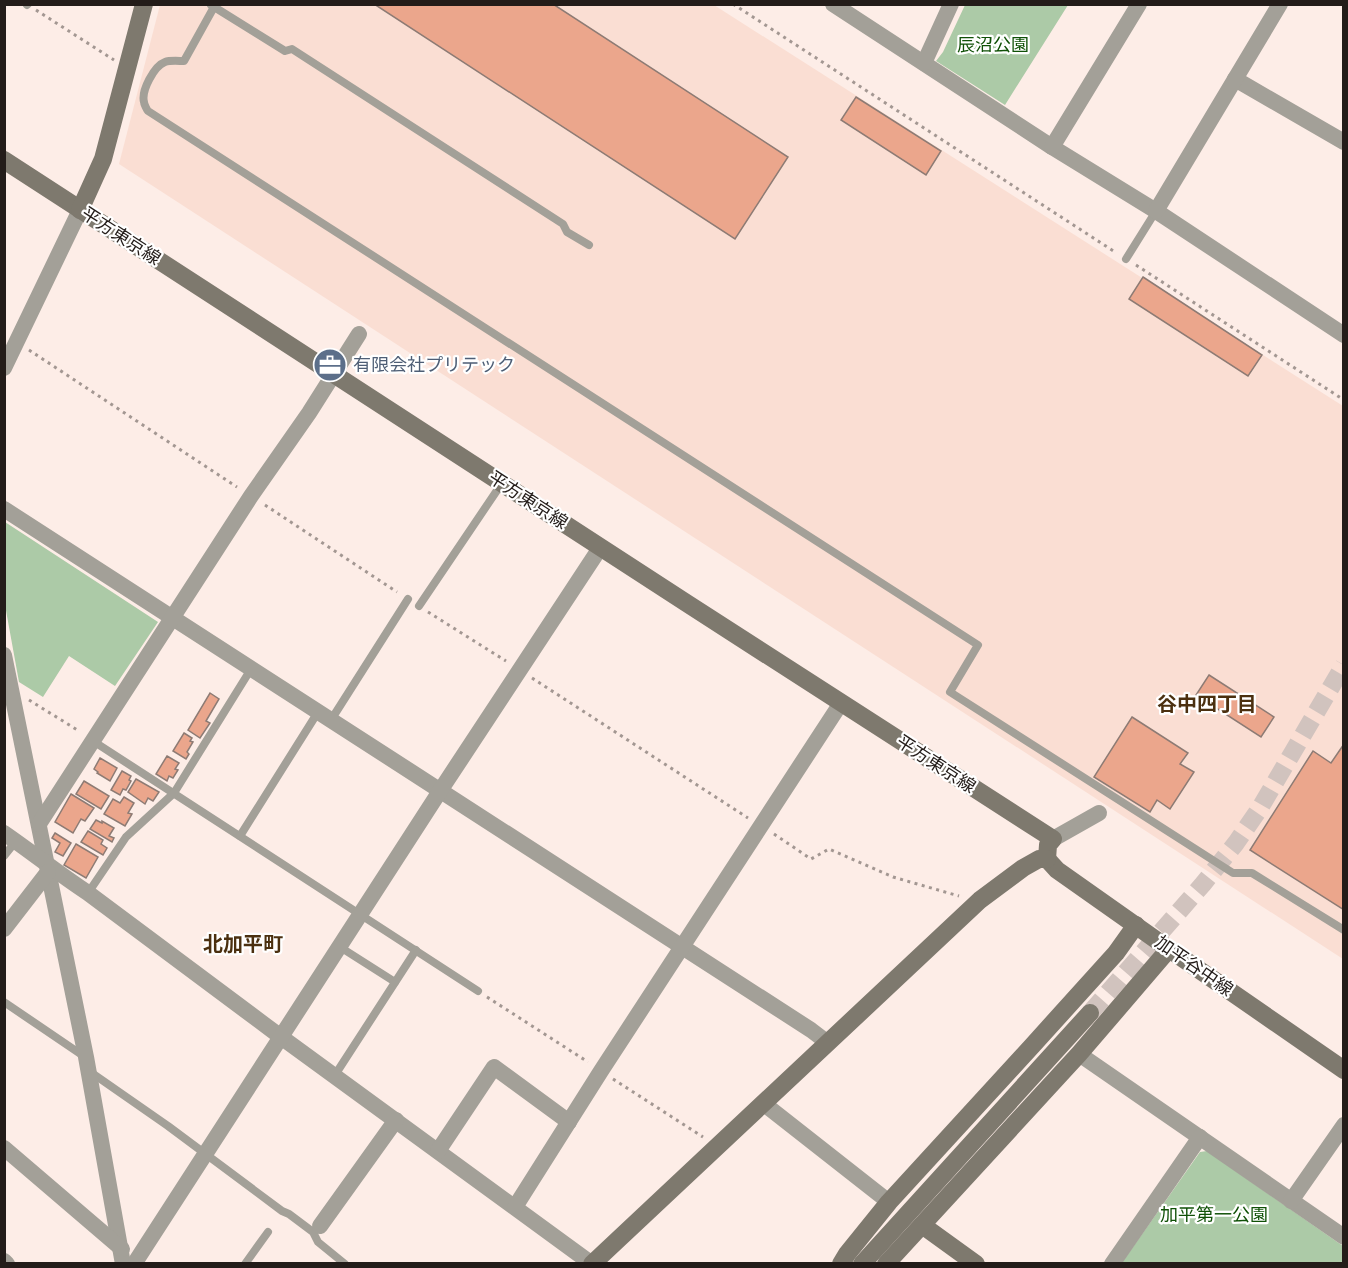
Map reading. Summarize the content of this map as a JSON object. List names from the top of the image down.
{
  "streets": {
    "street": ["平方東京線", "加平谷中線"]
  },
  "districts": ["谷中四丁目", "北加平町"],
  "parks": ["辰沼公園", "加平第一公園"],
  "places": {
    "office": ["有限会社プリテック"]
  }
}
